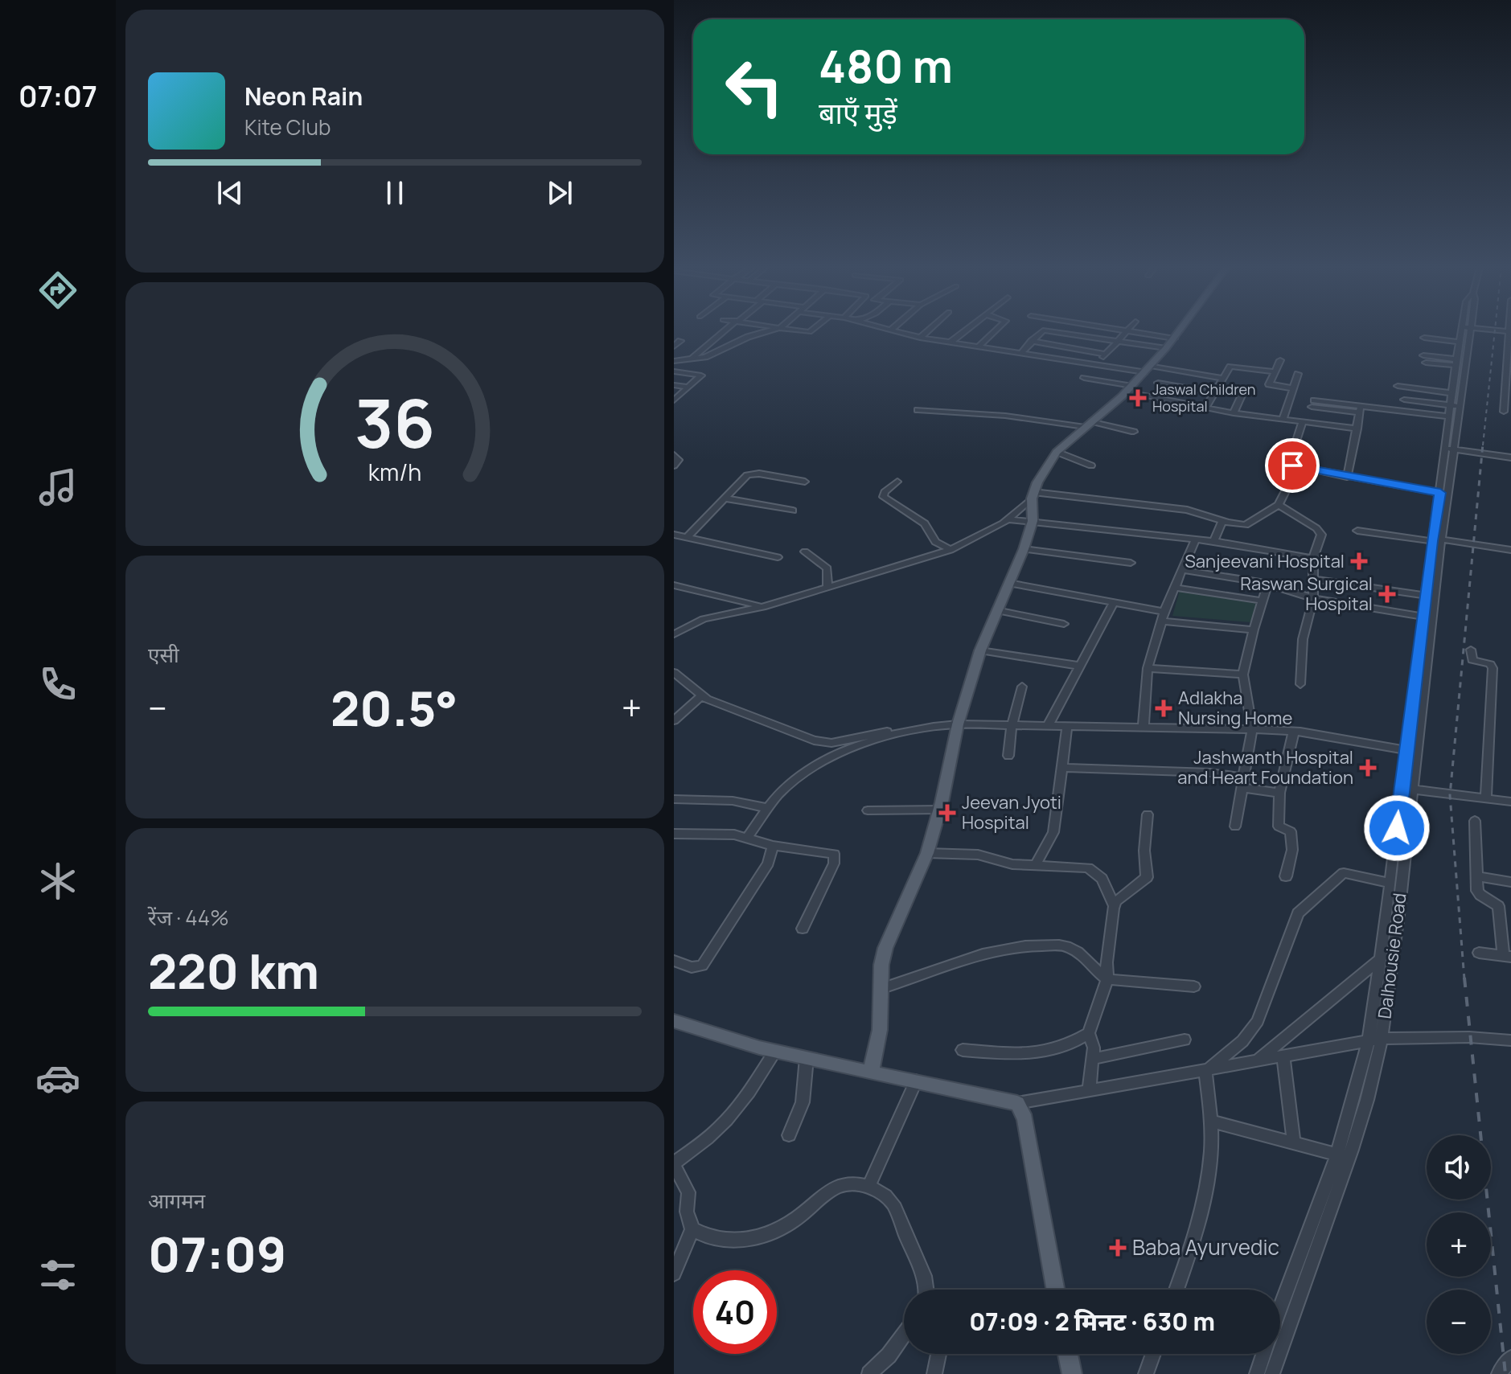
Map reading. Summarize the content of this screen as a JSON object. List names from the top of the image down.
{
  "streets": {
    "street": ["Dalhousie Road"]
  },
  "places": {
    "health": [
      "Jaswal Children Hospital",
      "Sanjeevani Hospital",
      "Raswan Surgical Hospital",
      "Adlakha Nursing Home",
      "Jashwanth Hospital and Heart Foundation",
      "Jeevan Jyoti Hospital",
      "Baba Ayurvedic"
    ]
  },
  "page": {
    "tabs": "07:07",
    "turn": ["480 m", "बाएँ मुड़ें"],
    "song": ["Neon Rain", "Kite Club"],
    "tile": [
      "एसी",
      ["रेंज · 44%", "220 km"],
      ["आगमन", "07:09"]
    ],
    "heat": ["−", "20.5°", "+"],
    "map_buttons": ["+", "−"],
    "limit": "40",
    "trip": "07:09 · 2 मिनट · 630 m",
    "gauge": ["36", "km/h"]
  }
}
